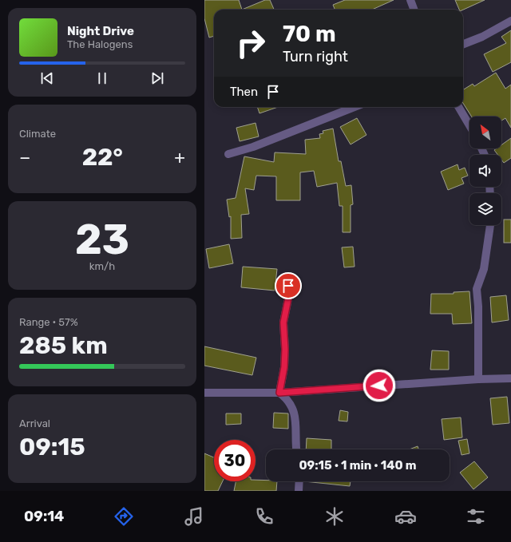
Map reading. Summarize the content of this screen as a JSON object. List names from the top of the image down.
{
  "north": "top left",
  "page": {
    "turn": ["70 m", "Turn right"],
    "song": ["Night Drive", "The Halogens"],
    "then": "Then",
    "tile": [
      "Climate",
      ["23", "km/h"],
      ["Range · 57%", "285 km"],
      ["Arrival", "09:15"]
    ],
    "heat": ["−", "22°", "+"],
    "limit": "30",
    "trip": "09:15 · 1 min · 140 m",
    "tabs": "09:14"
  }
}
